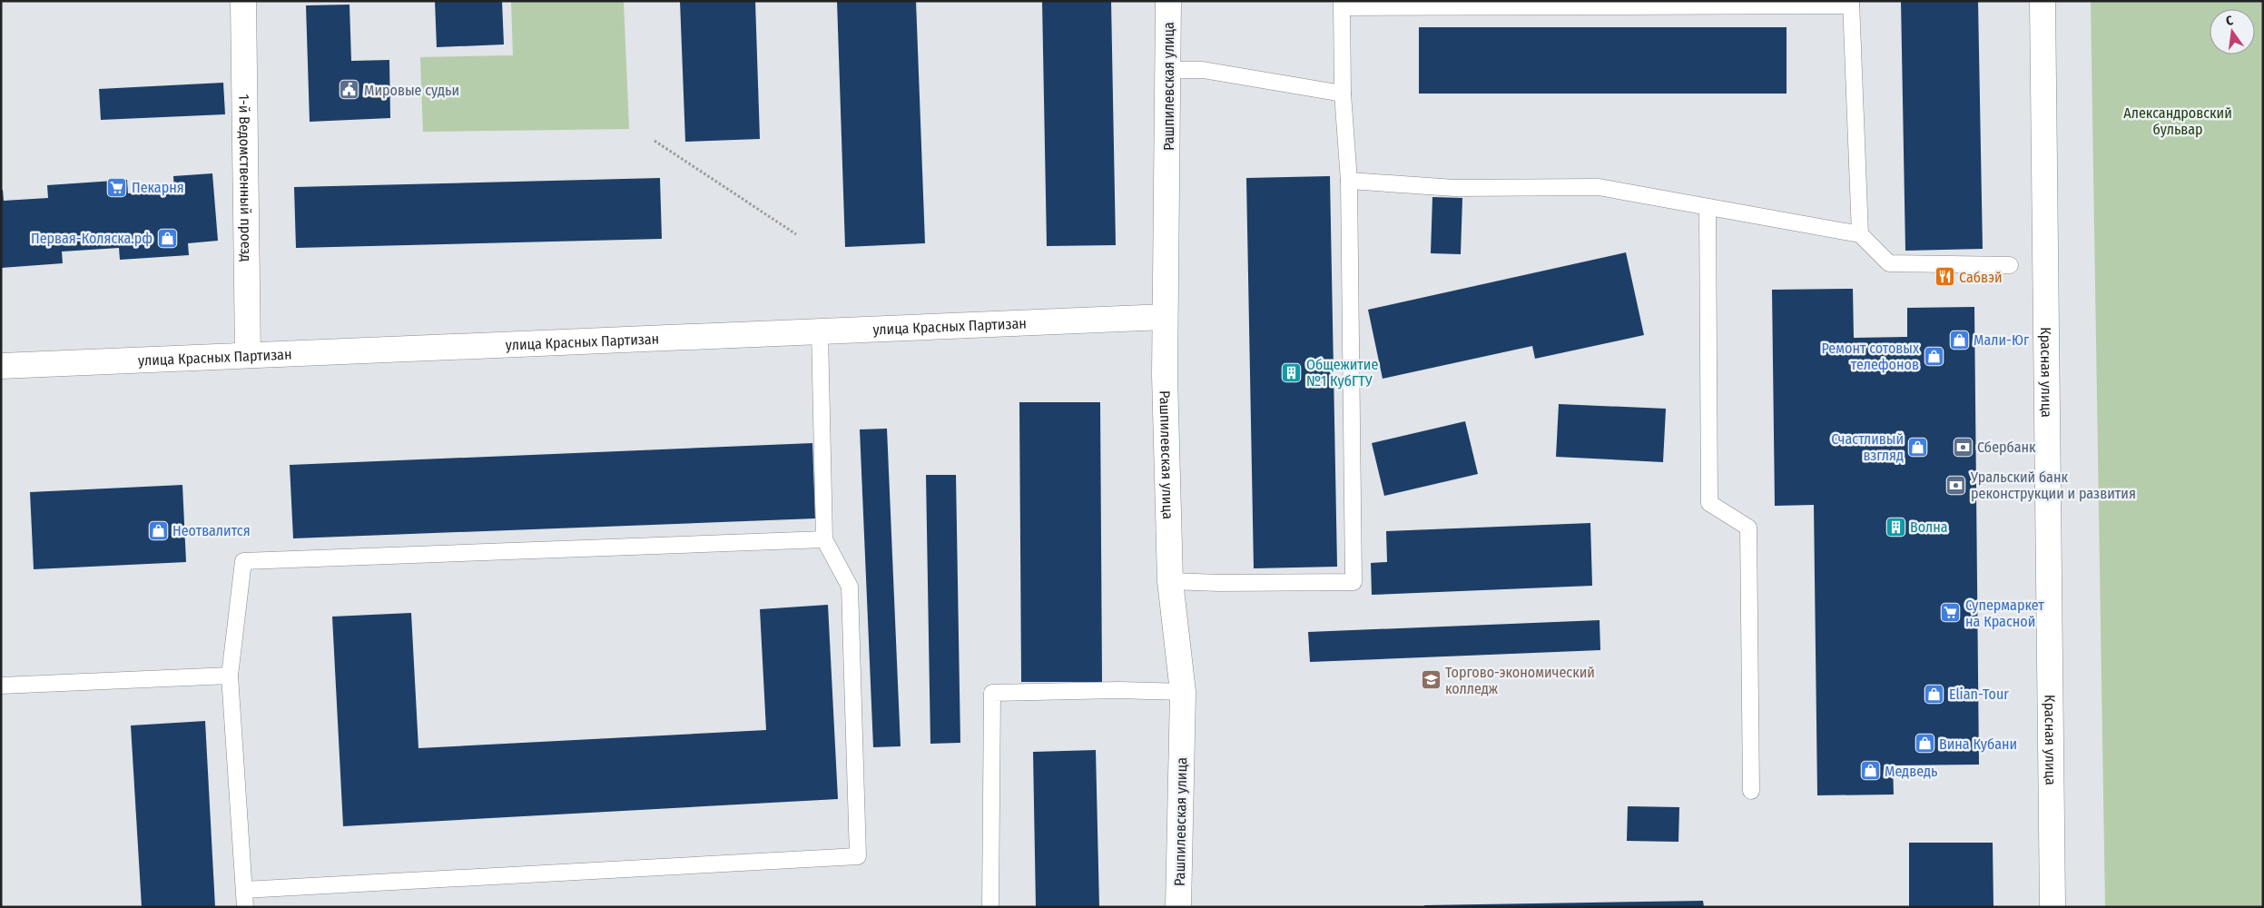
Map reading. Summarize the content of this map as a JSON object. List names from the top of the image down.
{
  "streets": {
    "street": [
      "Рашпилевская улица",
      "1-й Ведомственный проезд",
      "улица Красных Партизан",
      "Красная улица"
    ]
  },
  "crossings": [
    ["Рашпилевская улица", "улица Красных Партизан"],
    ["1-й Ведомственный проезд", "улица Красных Партизан"]
  ],
  "parks": ["Александровский бульвар"],
  "places": {
    "public building": ["Мировые судьи"],
    "supermarket": ["Пекарня", "Супермаркет на Красной"],
    "shop": [
      "Первая-Коляска.рф",
      "Мали-Юг",
      "Ремонт сотовых телефонов",
      "Счастливый взгляд",
      "Неотвалится",
      "Elian-Tour",
      "Вина Кубани",
      "Медведь"
    ],
    "restaurant": ["Сабвэй"],
    "building": ["Общежитие №1 КубГТУ", "Волна"],
    "bank": ["Сбербанк", "Уральский банк реконструкции и развития"],
    "school or university": ["Торгово-экономический колледж"]
  },
  "north": "top"
}
